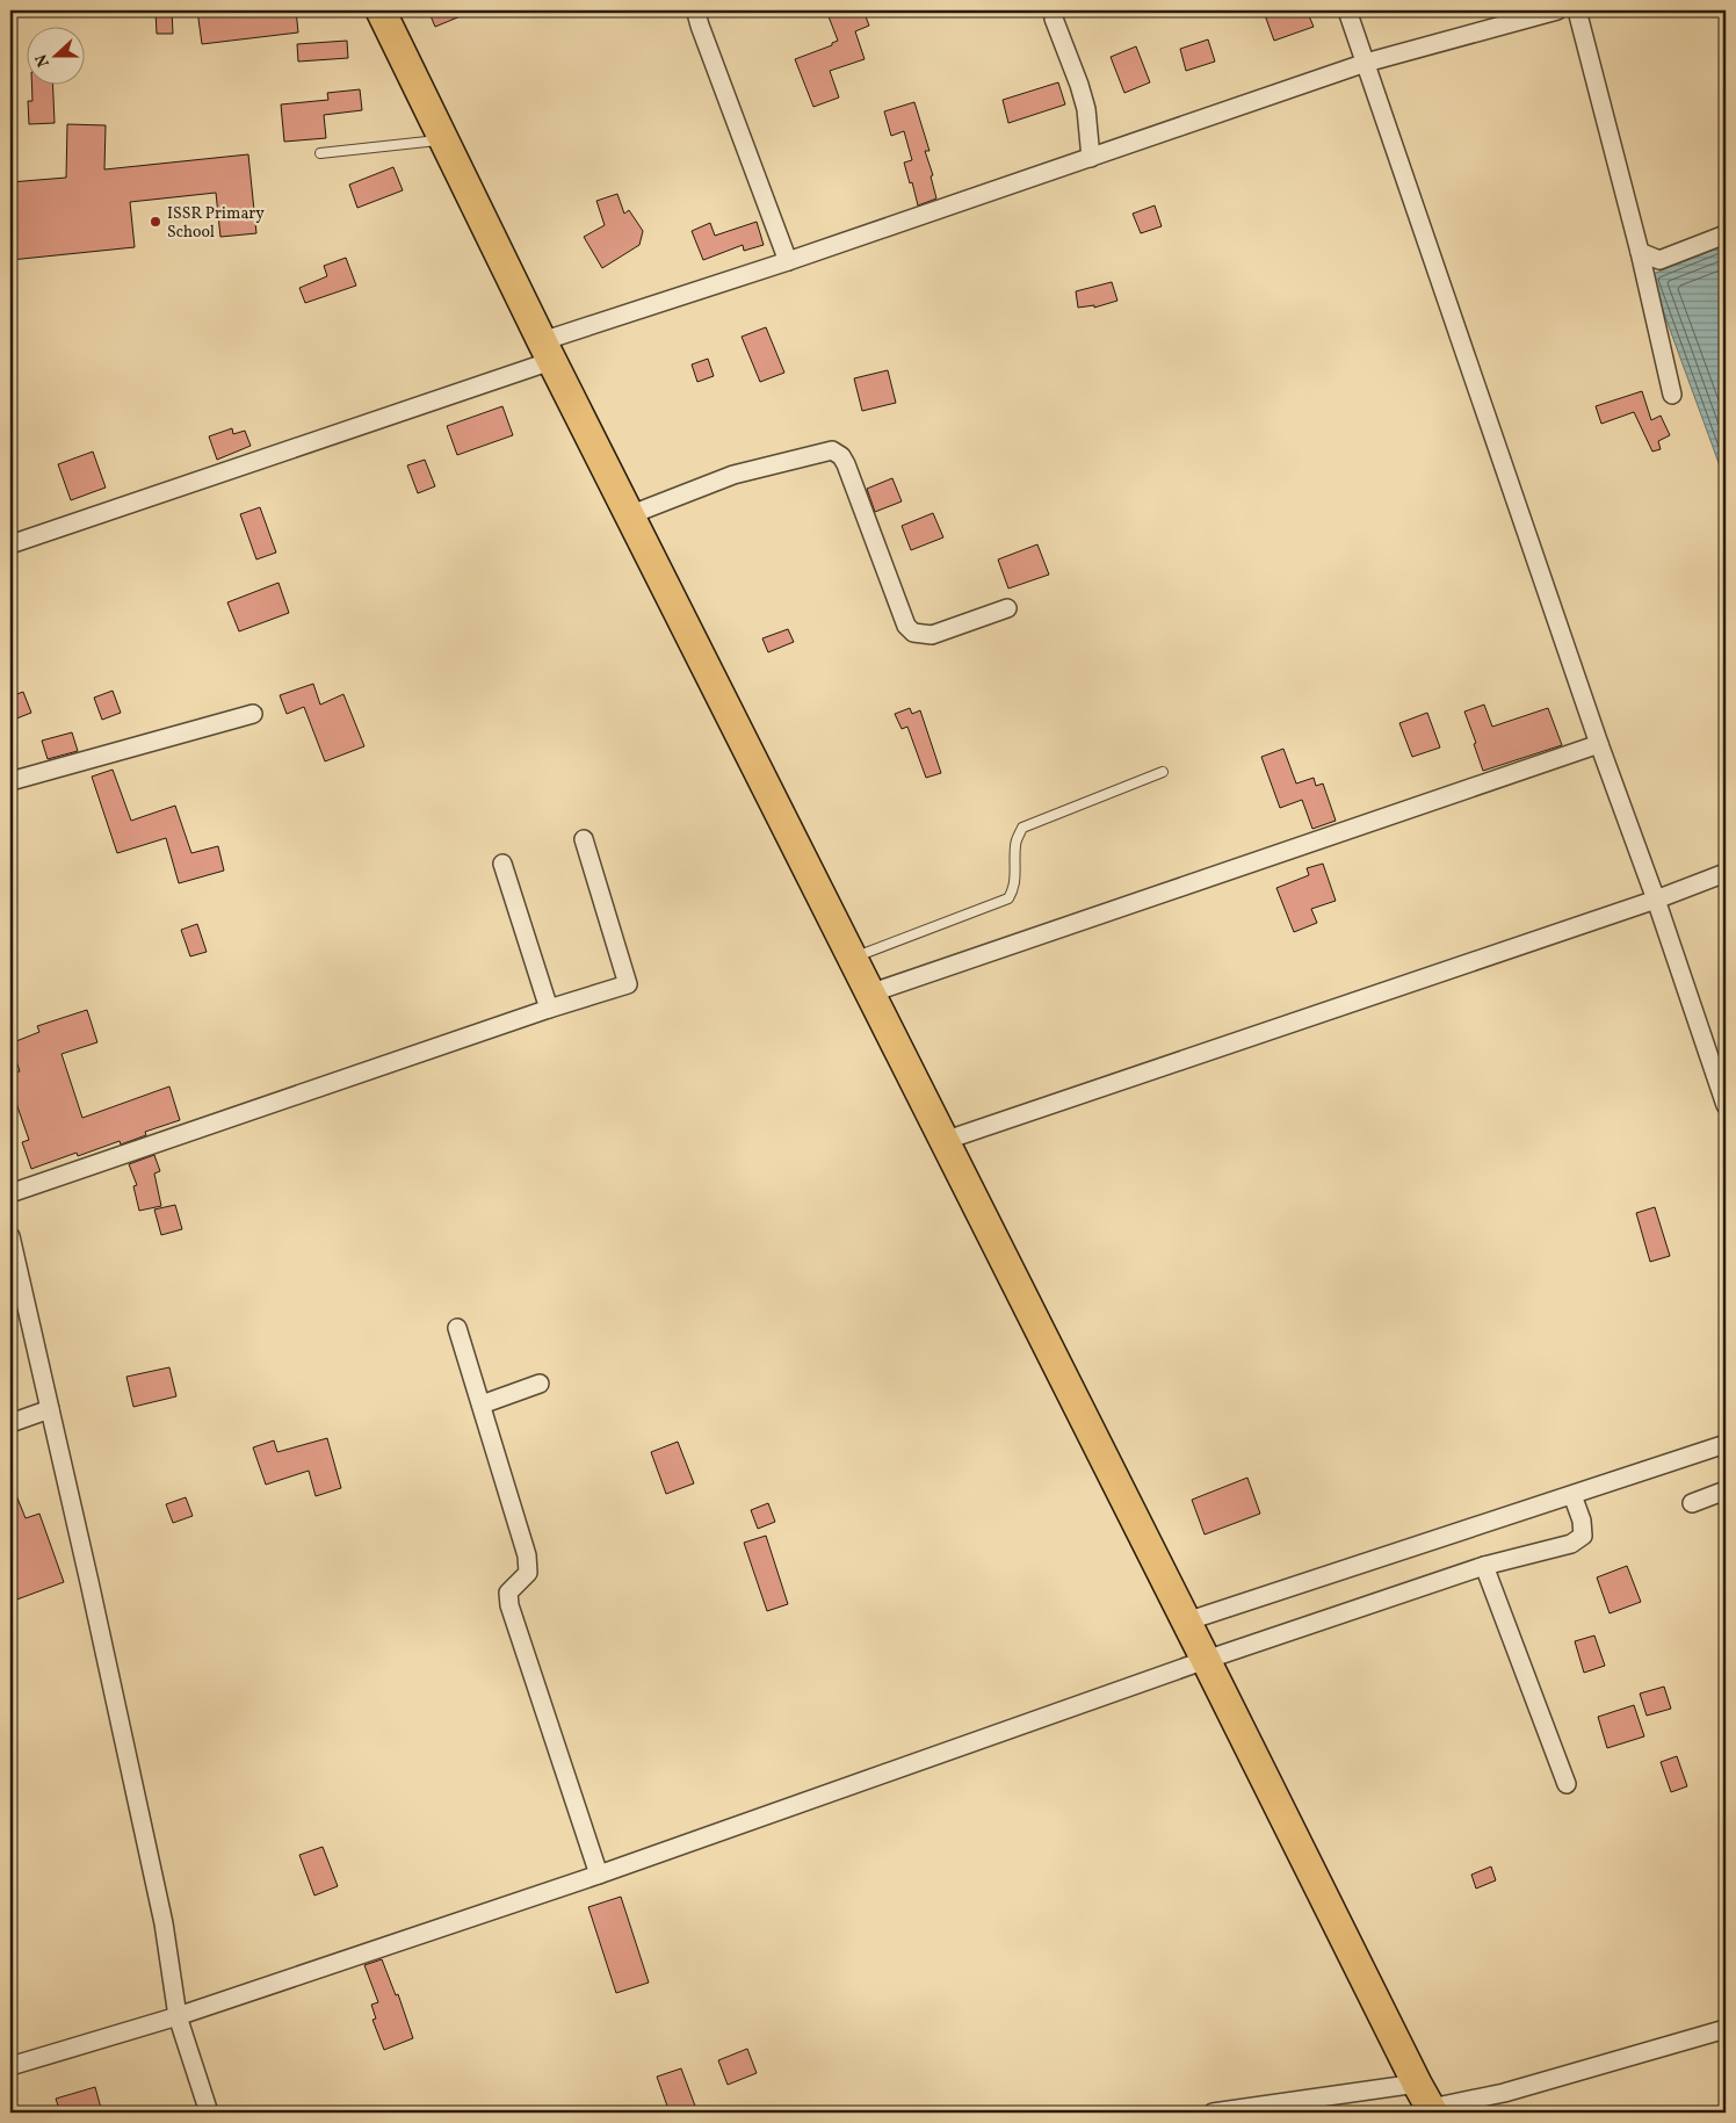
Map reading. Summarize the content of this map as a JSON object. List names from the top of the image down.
{
  "places": ["ISSR Primary School"],
  "north": "left"
}
